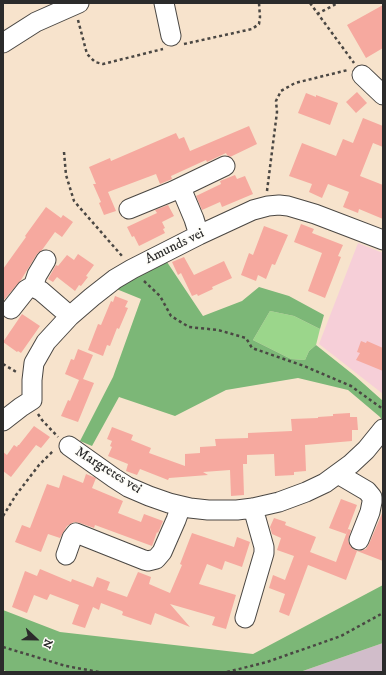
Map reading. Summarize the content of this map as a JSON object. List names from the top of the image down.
{
  "streets": {
    "street": ["Amunds vei", "Margretes vei"]
  },
  "north": "right"
}
